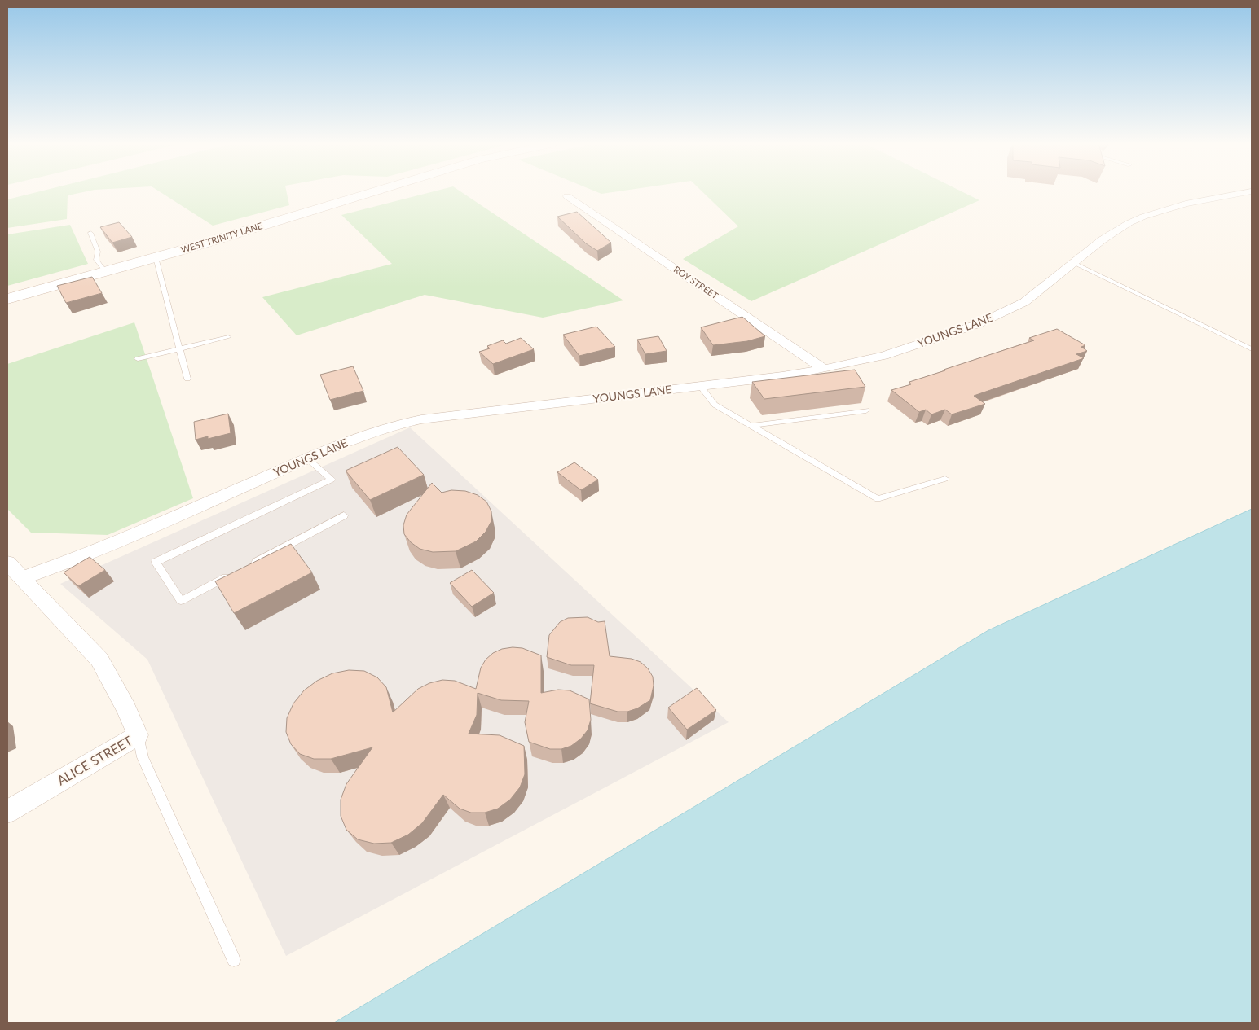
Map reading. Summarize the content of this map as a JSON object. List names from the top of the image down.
{
  "streets": {
    "main road": ["WEST TRINITY LANE"],
    "street": ["ROY STREET", "YOUNGS LANE", "ALICE STREET"]
  },
  "crossings": [
    ["ROY STREET", "YOUNGS LANE"],
    ["YOUNGS LANE", "ALICE STREET"]
  ]
}
